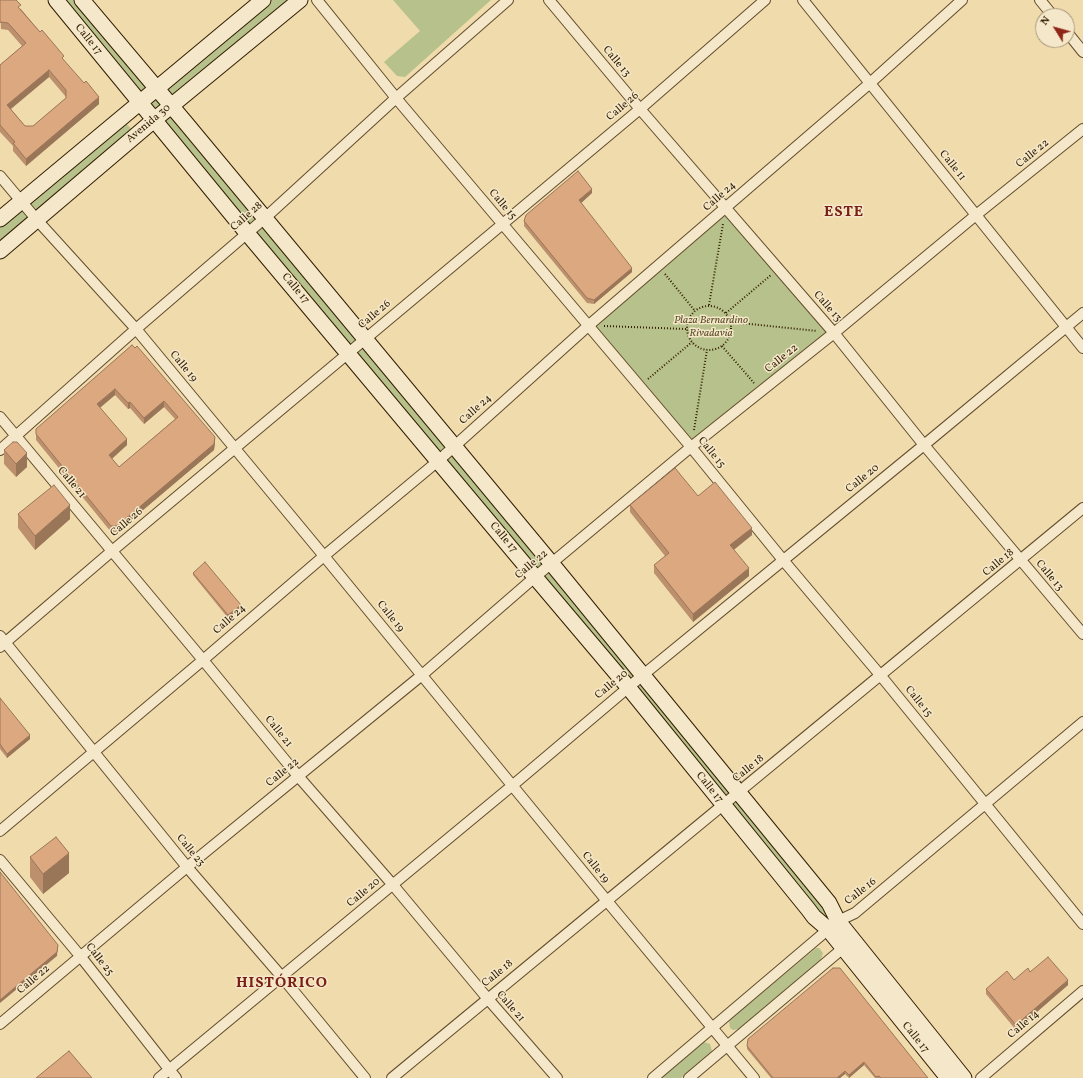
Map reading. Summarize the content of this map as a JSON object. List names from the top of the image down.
{
  "streets": {
    "main road": ["Calle 17", "Avenida 30"],
    "street": [
      "Calle 13",
      "Calle 26",
      "Calle 22",
      "Calle 11",
      "Calle 24",
      "Calle 15",
      "Calle 28",
      "Calle 19",
      "Calle 20",
      "Calle 21",
      "Calle 18",
      "Calle 23",
      "Calle 16",
      "Calle 25",
      "Calle 14"
    ]
  },
  "crossings": [
    ["Calle 17", "Calle 26"],
    ["Calle 17", "Avenida 30"],
    ["Calle 17", "Calle 22"],
    ["Calle 17", "Calle 24"],
    ["Calle 17", "Calle 28"],
    ["Calle 17", "Calle 20"],
    ["Calle 17", "Calle 18"],
    ["Calle 17", "Calle 16"],
    ["Calle 13", "Calle 26"],
    ["Calle 13", "Calle 22"],
    ["Calle 13", "Calle 24"],
    ["Calle 13", "Calle 20"],
    ["Calle 13", "Calle 18"],
    ["Calle 26", "Calle 15"],
    ["Calle 26", "Calle 19"],
    ["Calle 26", "Calle 21"],
    ["Calle 26", "Calle 23"],
    ["Avenida 30", "Calle 19"],
    ["Calle 22", "Calle 11"],
    ["Calle 22", "Calle 15"],
    ["Calle 22", "Calle 19"],
    ["Calle 22", "Calle 21"],
    ["Calle 22", "Calle 23"],
    ["Calle 22", "Calle 25"],
    ["Calle 11", "Calle 24"],
    ["Calle 11", "Calle 20"],
    ["Calle 24", "Calle 15"],
    ["Calle 24", "Calle 19"],
    ["Calle 24", "Calle 21"],
    ["Calle 24", "Calle 23"],
    ["Calle 15", "Calle 28"],
    ["Calle 15", "Calle 20"],
    ["Calle 15", "Calle 18"],
    ["Calle 15", "Calle 16"],
    ["Calle 28", "Calle 19"],
    ["Calle 28", "Calle 21"],
    ["Calle 19", "Calle 20"],
    ["Calle 19", "Calle 18"],
    ["Calle 19", "Calle 16"],
    ["Calle 20", "Calle 21"],
    ["Calle 20", "Calle 23"],
    ["Calle 20", "Calle 25"],
    ["Calle 21", "Calle 18"]
  ],
  "districts": ["ESTE", "HISTÓRICO"],
  "parks": ["Plaza Bernardino Rivadavia"],
  "north": "top left"
}
